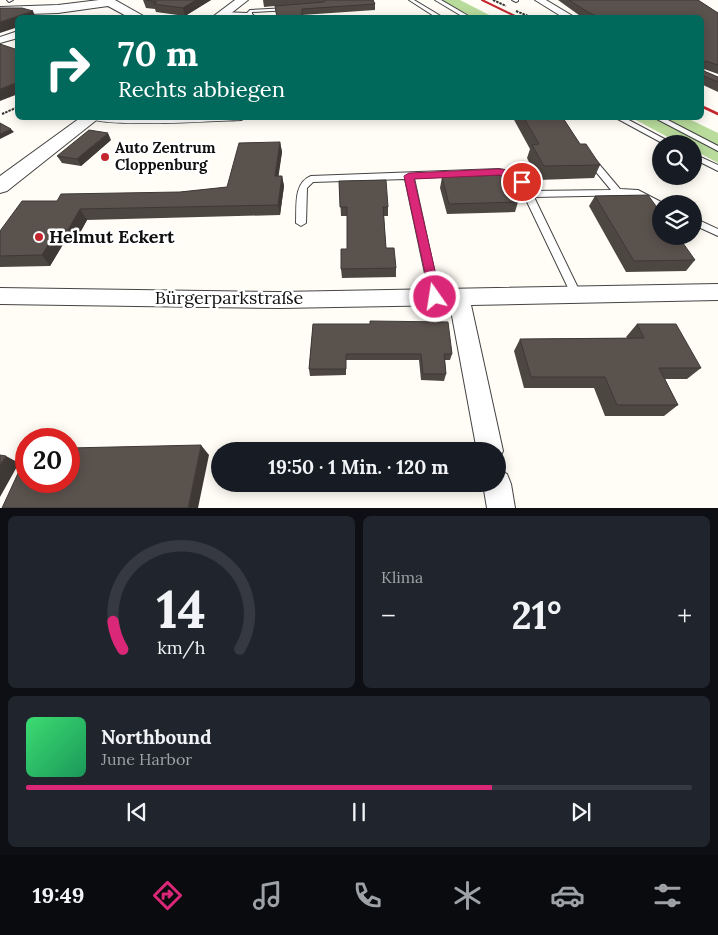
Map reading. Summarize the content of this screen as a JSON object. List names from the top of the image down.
{
  "streets": {
    "street": ["Bürgerparkstraße"]
  },
  "places": ["Auto Zentrum Cloppenburg", "Helmut Eckert"],
  "page": {
    "turn": ["70 m", "Rechts abbiegen"],
    "limit": "20",
    "trip": "19:50 · 1 Min. · 120 m",
    "tile": "Klima",
    "heat": ["−", "21°", "+"],
    "song": ["Northbound", "June Harbor"],
    "tabs": "19:49",
    "gauge": ["14", "km/h"]
  }
}
